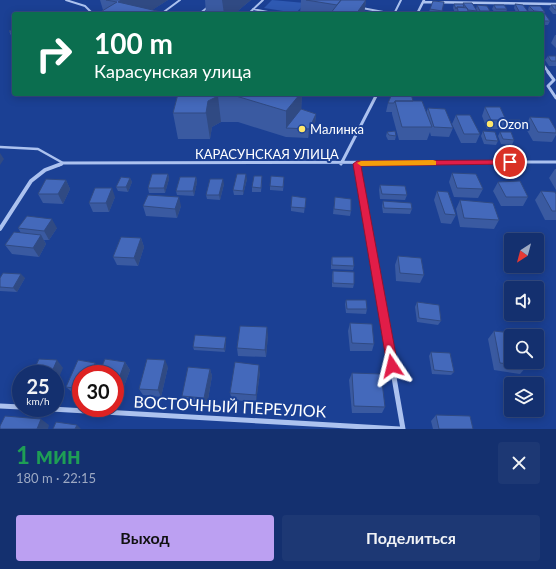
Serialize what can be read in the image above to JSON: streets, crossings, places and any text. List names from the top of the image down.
{
  "streets": {
    "street": ["КАРАСУНСКАЯ УЛИЦА", "ВОСТОЧНЫЙ ПЕРЕУЛОК"]
  },
  "places": ["Ozon", "Малинка"],
  "north": "bottom left",
  "page": {
    "turn": ["100 m", "Карасунская улица"],
    "speed": "25 km/h",
    "limit": "30",
    "heading": ["1 мин", "180 m · 22:15"],
    "buttons": ["Выход", "Поделиться"]
  }
}
